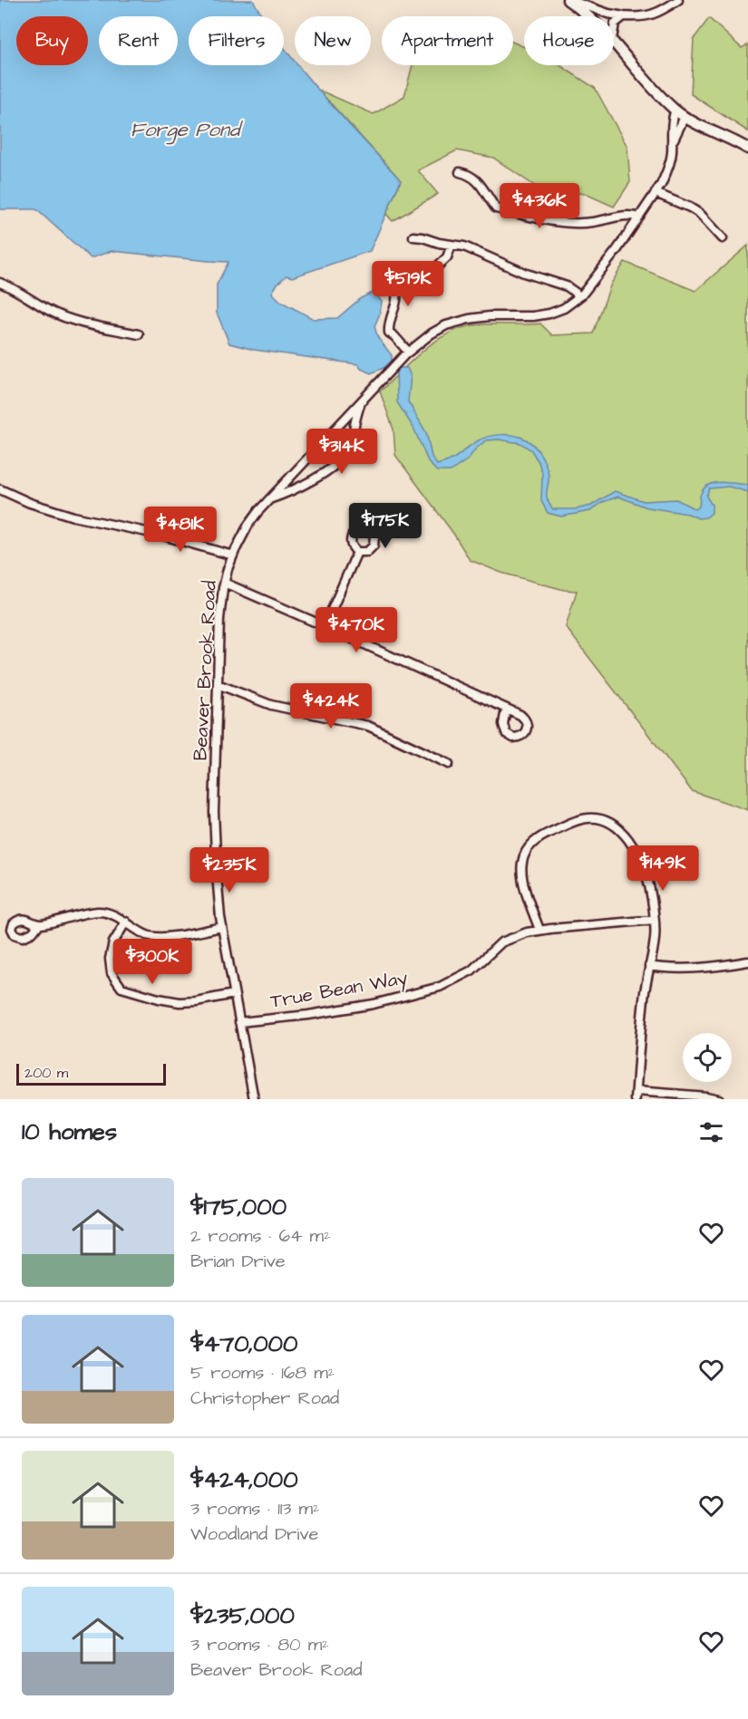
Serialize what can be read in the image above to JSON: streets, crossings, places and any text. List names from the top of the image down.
{
  "streets": {
    "street": ["Beaver Brook Road", "True Bean Way"]
  },
  "crossings": [
    ["Beaver Brook Road", "True Bean Way"]
  ],
  "water": ["Forge Pond"],
  "scale_bar": "200 m",
  "page": {
    "chip": [
      "Buy",
      "Rent",
      "Filters",
      "New",
      "Apartment",
      "House"
    ],
    "price": [
      "$436K",
      "$519K",
      "$314K",
      "$175K",
      "$481K",
      "$470K",
      "$424K",
      "$149K",
      "$235K",
      "$300K"
    ],
    "scale": "200 m",
    "heading": "10 homes",
    "list": [
      {
        "name": "$175,000",
        "note": "2 rooms · 64 m² · Brian Drive"
      },
      {
        "name": "$470,000",
        "note": "5 rooms · 168 m² · Christopher Road"
      },
      {
        "name": "$424,000",
        "note": "3 rooms · 113 m² · Woodland Drive"
      },
      {
        "name": "$235,000",
        "note": "3 rooms · 80 m² · Beaver Brook Road"
      }
    ]
  }
}
